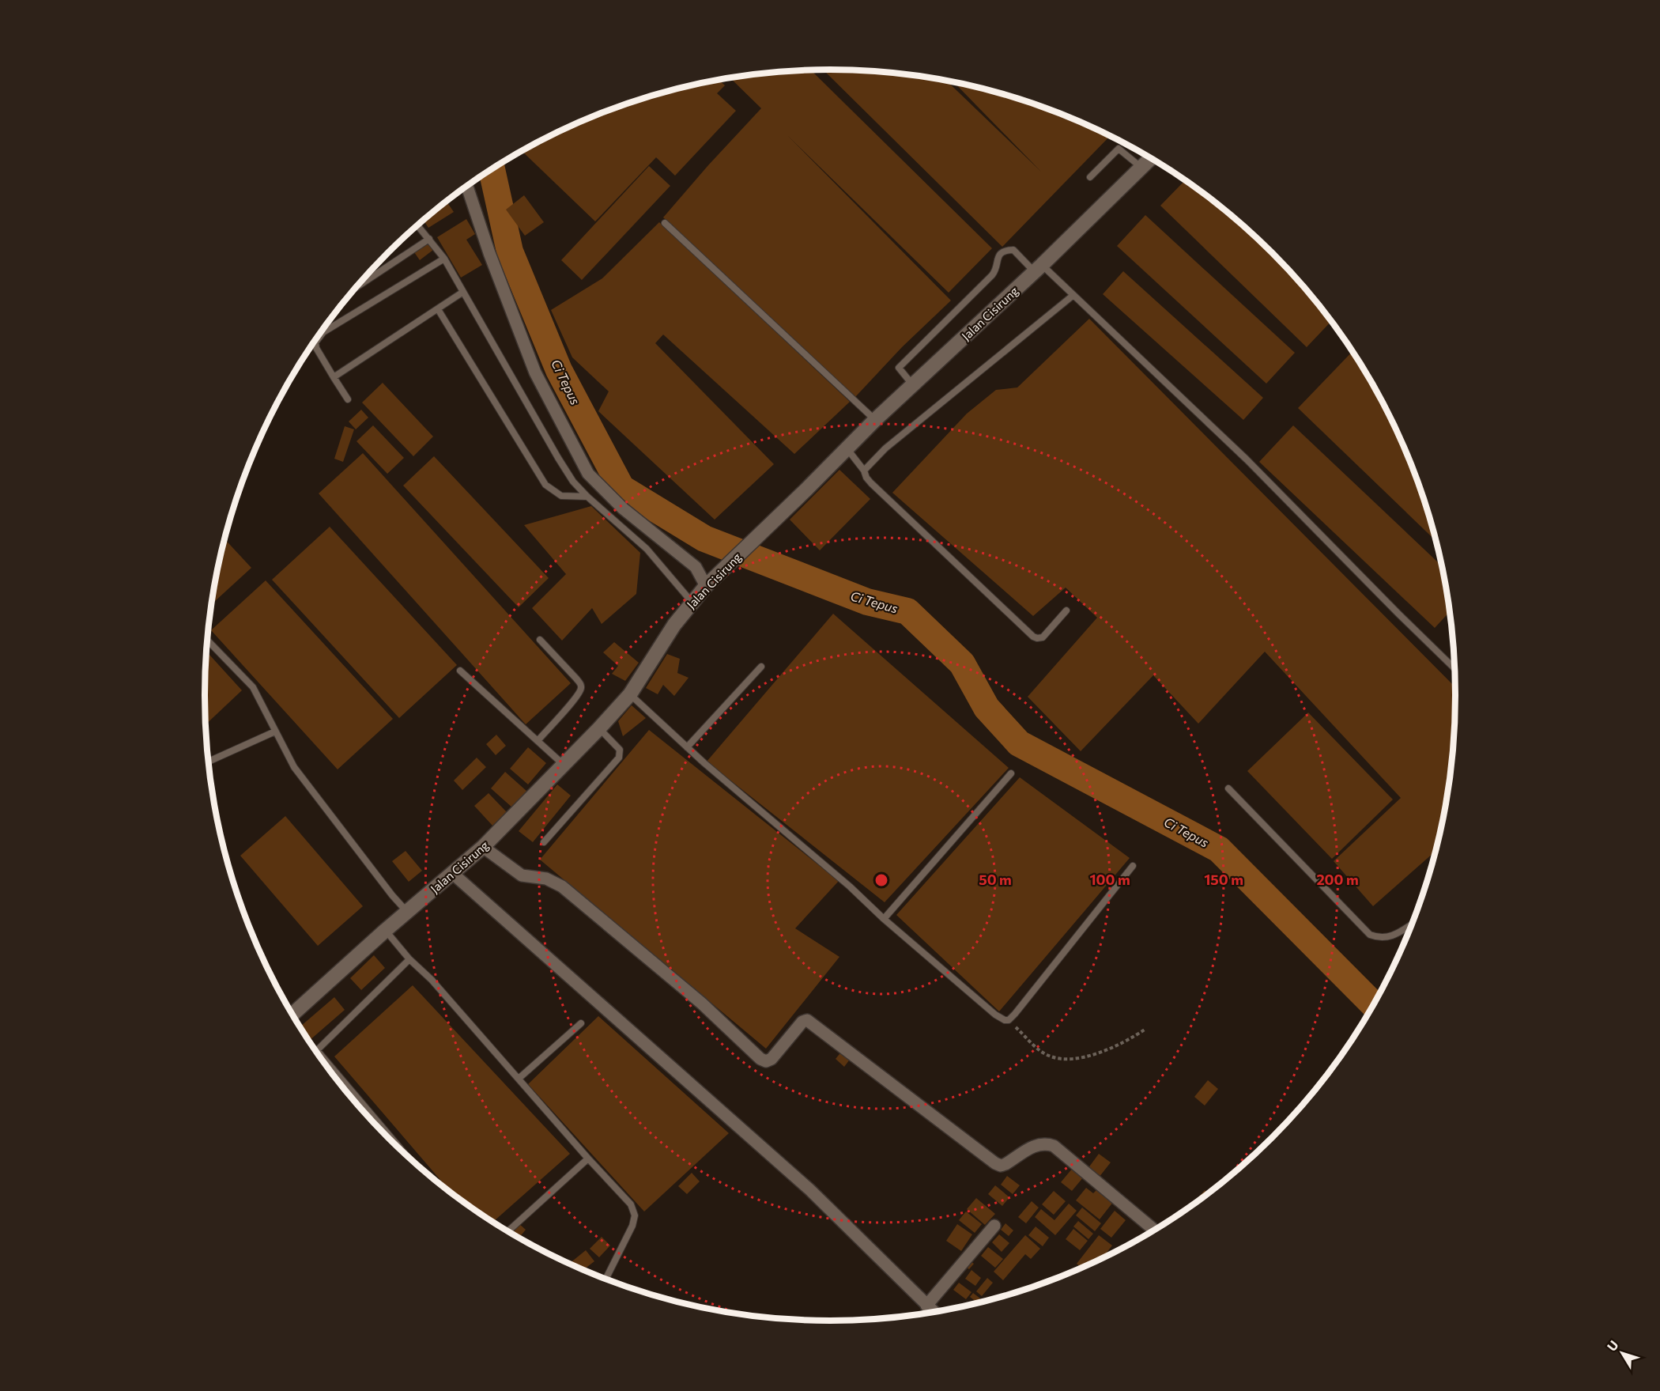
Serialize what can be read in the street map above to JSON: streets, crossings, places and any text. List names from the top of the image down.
{
  "streets": {
    "main road": ["Jalan Cisirung"]
  },
  "water": ["Ci Tepus"],
  "north": "top left",
  "rings": [
    "50 m",
    "100 m",
    "150 m",
    "200 m"
  ]
}
